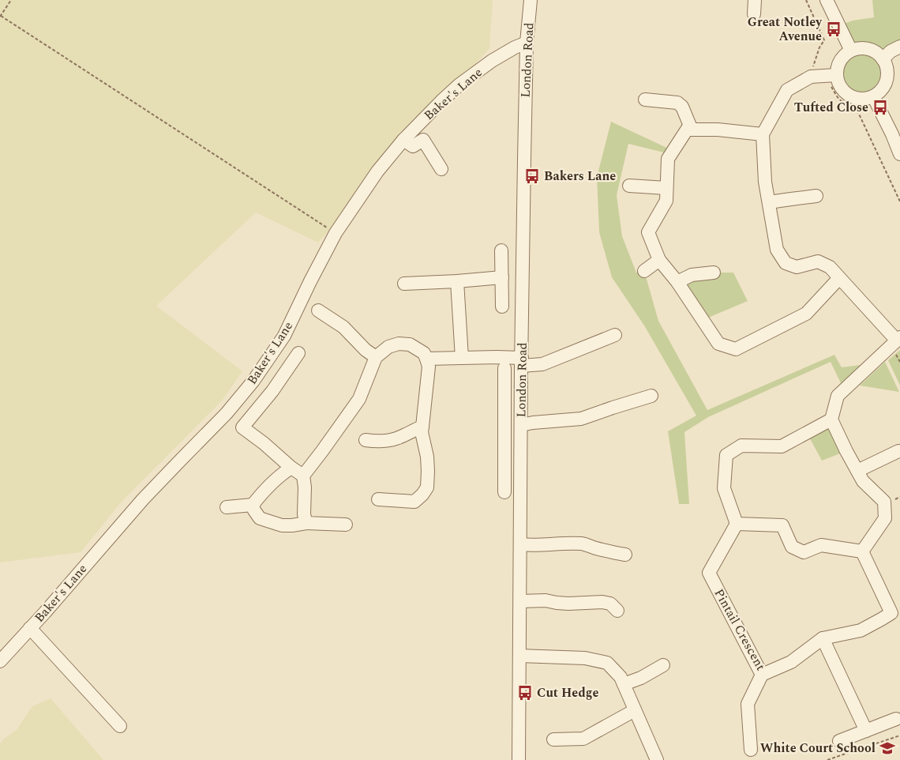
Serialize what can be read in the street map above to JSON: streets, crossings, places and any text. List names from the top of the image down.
{
  "streets": {
    "street": ["London Road", "Baker's Lane", "Pintail Crescent"]
  },
  "crossings": [
    ["London Road", "Baker's Lane"]
  ],
  "places": {
    "bus stop": [
      "Great Notley Avenue",
      "Tufted Close",
      "Bakers Lane",
      "Cut Hedge"
    ],
    "school or university": ["White Court School"]
  }
}
